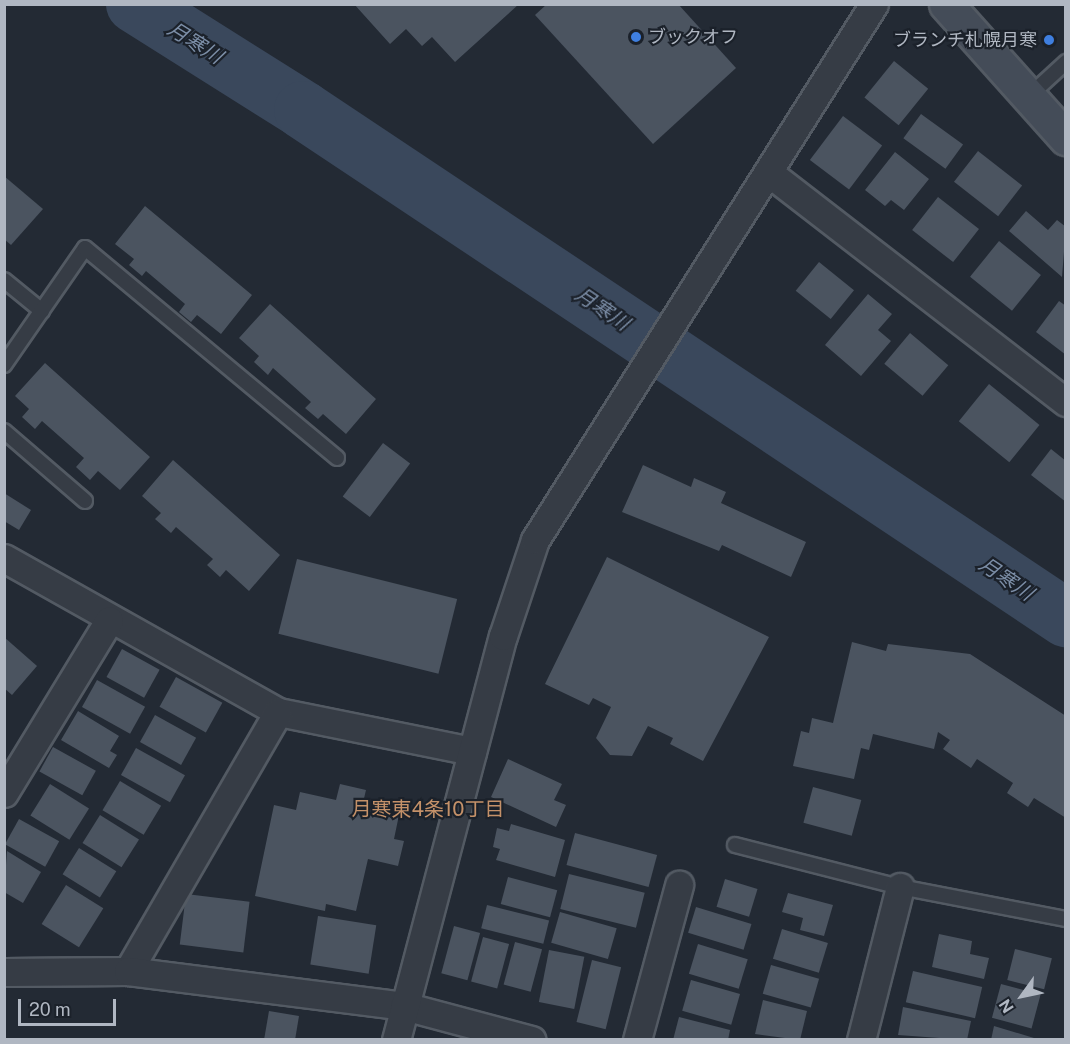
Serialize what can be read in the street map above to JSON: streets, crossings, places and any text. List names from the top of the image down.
{
  "districts": ["月寒東4条10丁目"],
  "water": ["月寒川"],
  "places": ["ブックオフ", "ブランチ札幌月寒"],
  "scale_bar": "20 m",
  "north": "bottom left"
}
